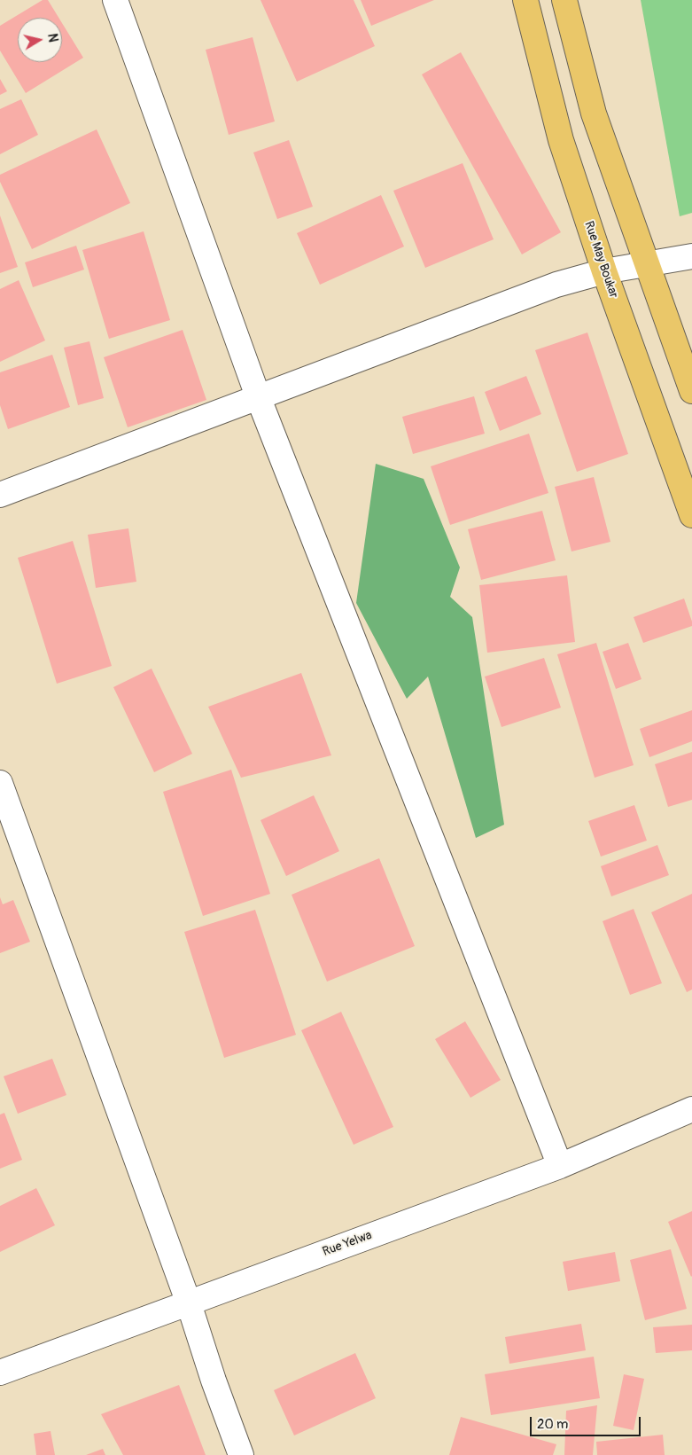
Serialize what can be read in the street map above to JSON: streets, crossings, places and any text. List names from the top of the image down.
{
  "streets": {
    "main road": ["Rue May Boukar"],
    "street": ["Rue Yelwa"]
  },
  "scale_bar": "20 m",
  "north": "right"
}
